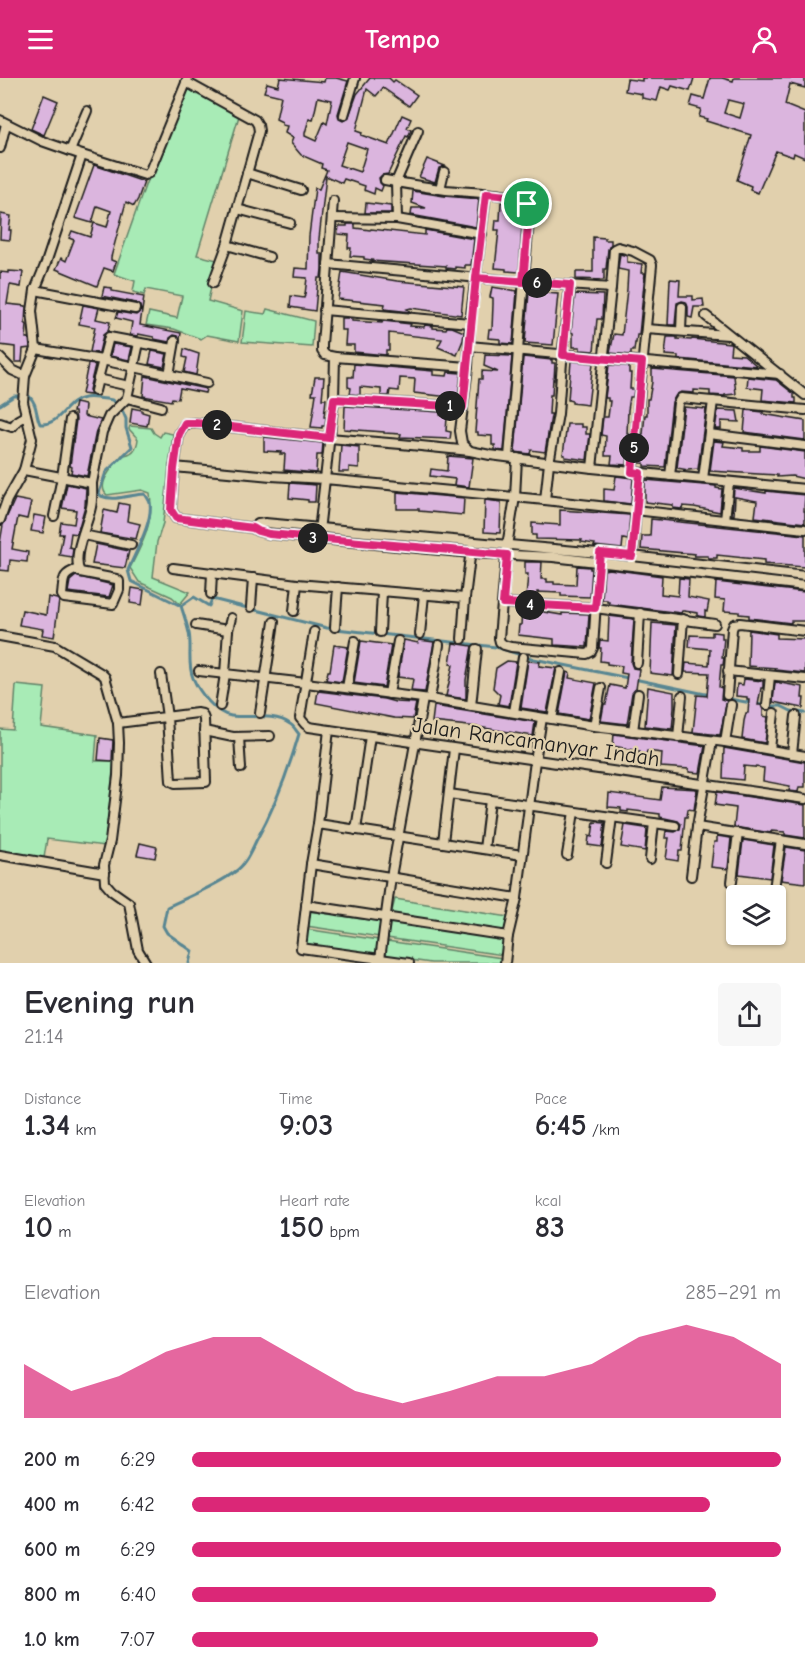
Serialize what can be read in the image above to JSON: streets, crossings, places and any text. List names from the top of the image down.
{
  "streets": {
    "street": ["Jalan Rancamanyar Indah"]
  },
  "page": {
    "header": "Tempo",
    "pins": [
      "6",
      "1",
      "2",
      "5",
      "3",
      "4"
    ],
    "heading": ["Evening run", "21:14"],
    "stats": [
      ["Distance", "1.34 km"],
      ["Time", "9:03"],
      ["Pace", "6:45 /km"],
      ["Elevation", "10 m"],
      ["Heart rate", "150 bpm"],
      ["kcal", "83"]
    ],
    "chart": ["Elevation", "285–291 m"],
    "list": [
      {
        "name": "200 m",
        "note": "6:29"
      },
      {
        "name": "400 m",
        "note": "6:42"
      },
      {
        "name": "600 m",
        "note": "6:29"
      },
      {
        "name": "800 m",
        "note": "6:40"
      },
      {
        "name": "1.0 km",
        "note": "7:07"
      }
    ]
  }
}
